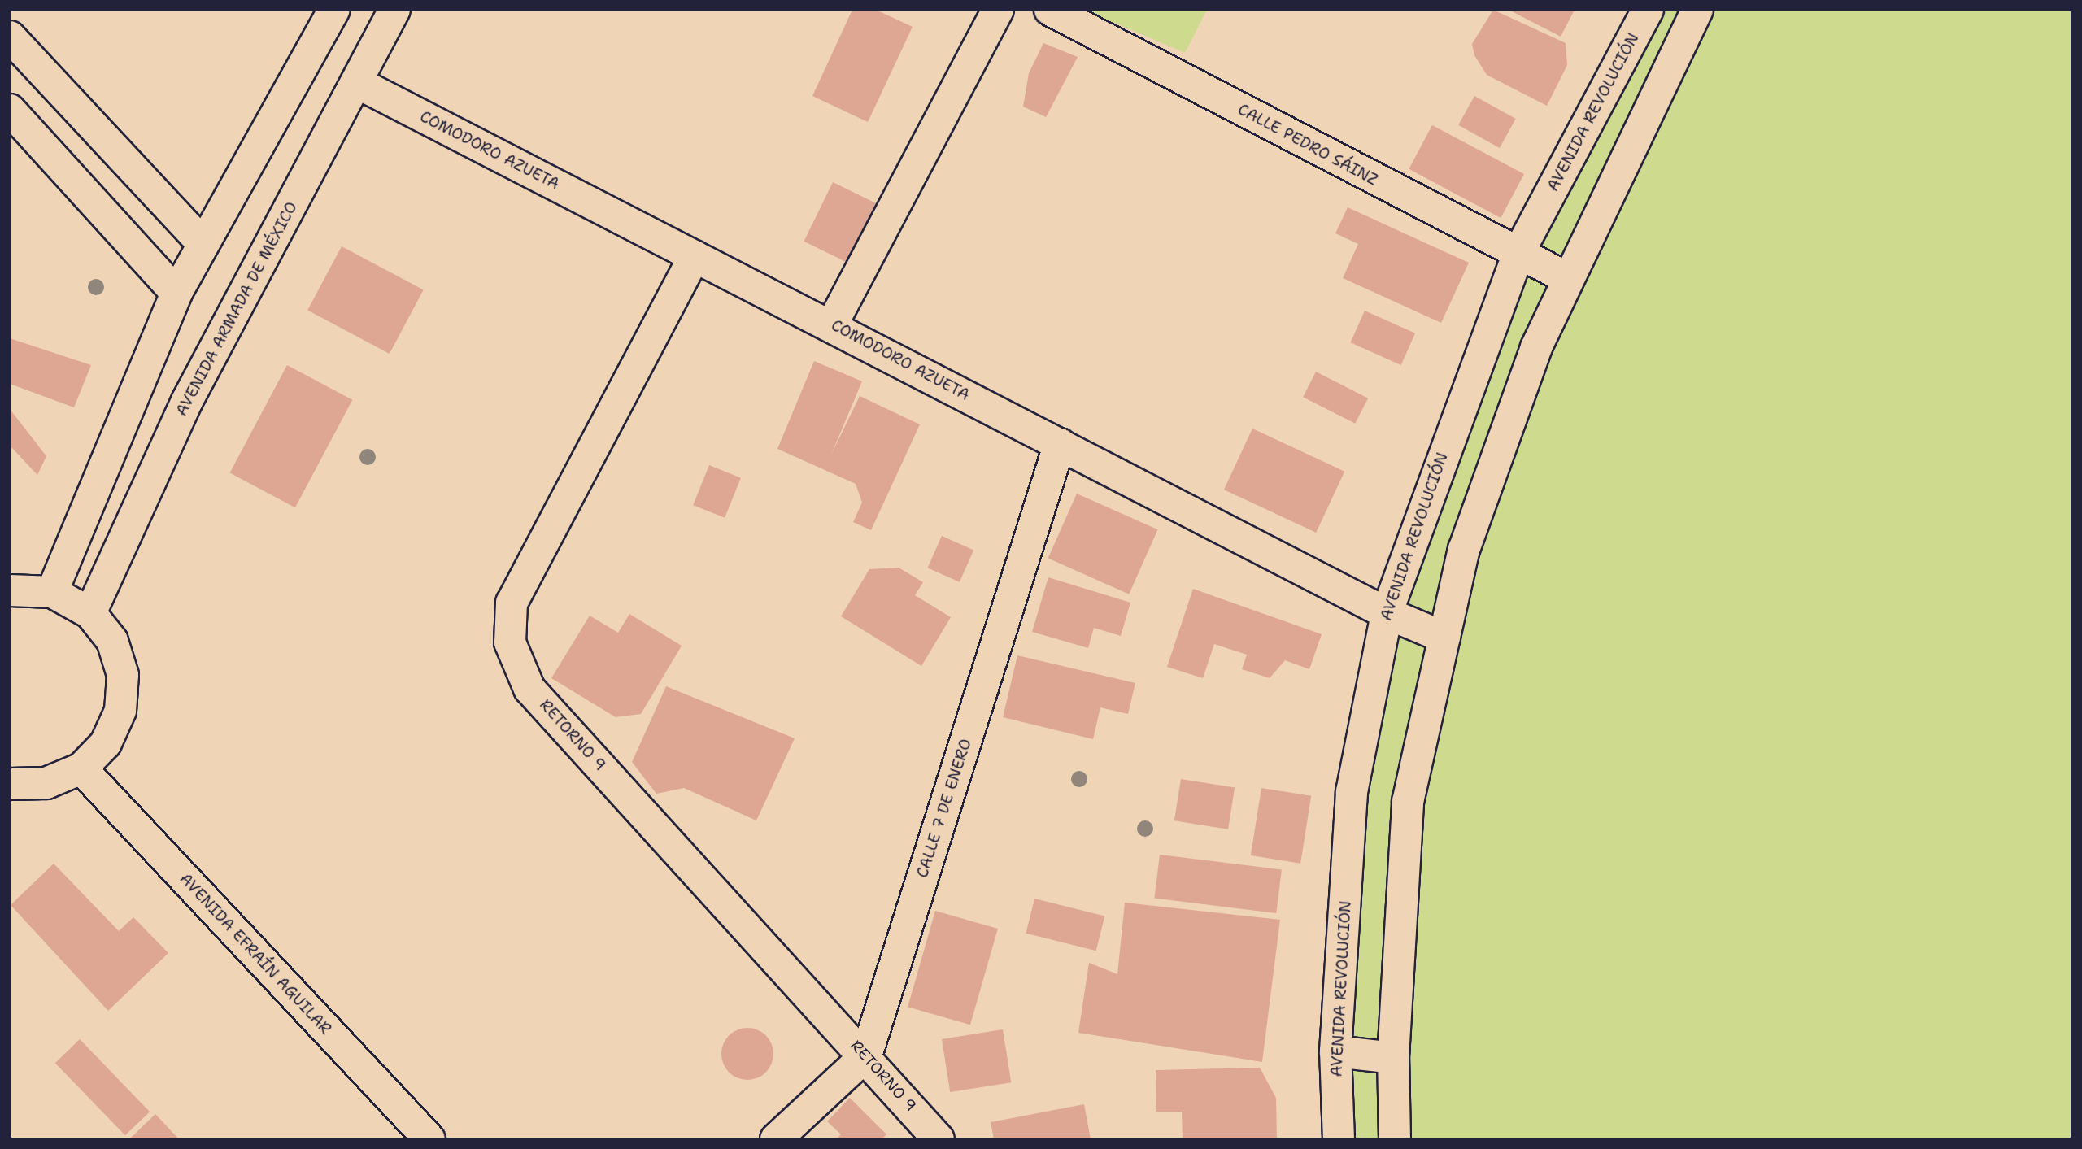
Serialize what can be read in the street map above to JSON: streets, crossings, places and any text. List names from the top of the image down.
{
  "streets": {
    "street": [
      "AVENIDA REVOLUCIÓN",
      "CALLE PEDRO SÁINZ",
      "COMODORO AZUETA",
      "AVENIDA ARMADA DE MÉXICO",
      "RETORNO 9",
      "CALLE 7 DE ENERO",
      "AVENIDA EFRAÍN AGUILAR"
    ]
  },
  "crossings": [
    ["AVENIDA REVOLUCIÓN", "CALLE PEDRO SÁINZ"],
    ["AVENIDA REVOLUCIÓN", "COMODORO AZUETA"],
    ["COMODORO AZUETA", "AVENIDA ARMADA DE MÉXICO"],
    ["COMODORO AZUETA", "RETORNO 9"],
    ["COMODORO AZUETA", "CALLE 7 DE ENERO"],
    ["RETORNO 9", "CALLE 7 DE ENERO"]
  ]
}
